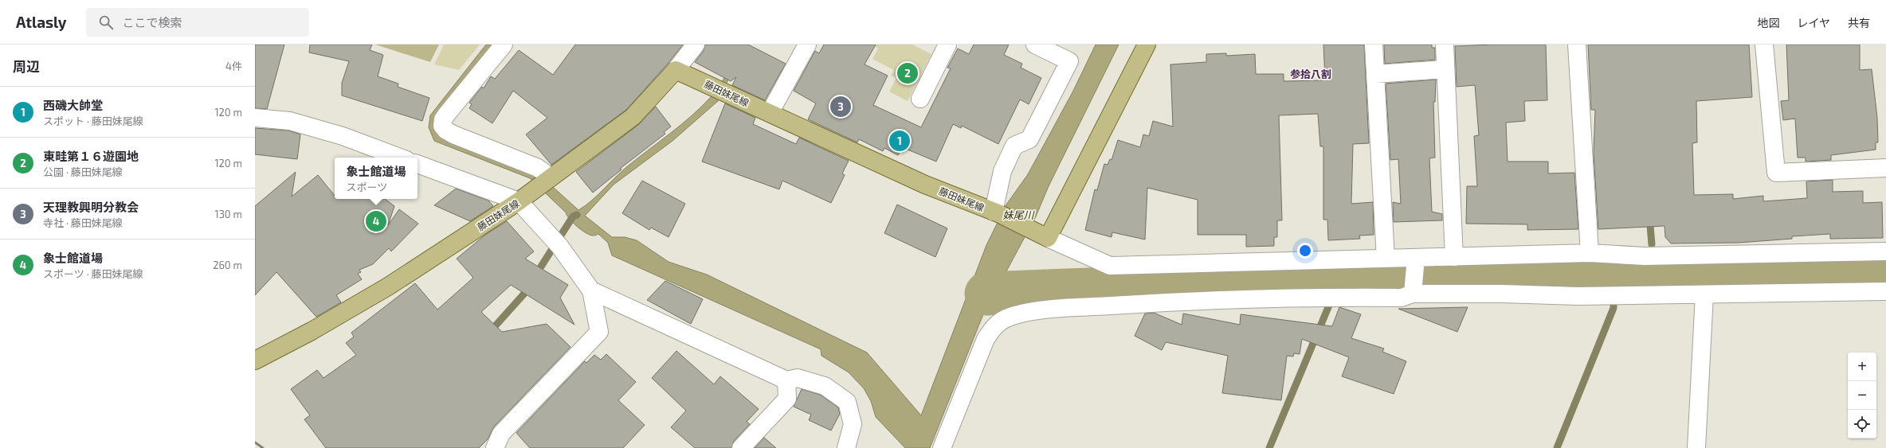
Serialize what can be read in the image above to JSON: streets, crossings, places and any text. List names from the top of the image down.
{
  "streets": {
    "main road": ["藤田妹尾線"]
  },
  "districts": ["参拾八割"],
  "water": ["妹尾川"],
  "page": {
    "header": "Atlasly",
    "search": "ここで検索",
    "nav": ["地図", "レイヤ", "共有"],
    "heading": ["周辺", "4件"],
    "pins": [
      "2",
      "3",
      "1",
      "4"
    ],
    "list": [
      {
        "mark": "1",
        "name": "西磯大帥堂",
        "note": "スポット · 藤田妹尾線",
        "value": "120 m"
      },
      {
        "mark": "2",
        "name": "東畦第１６遊園地",
        "note": "公園 · 藤田妹尾線",
        "value": "120 m"
      },
      {
        "mark": "3",
        "name": "天理教興明分教会",
        "note": "寺社 · 藤田妹尾線",
        "value": "130 m"
      },
      {
        "mark": "4",
        "name": "象士館道場",
        "note": "スポーツ · 藤田妹尾線",
        "value": "260 m"
      }
    ],
    "popup": ["象士館道場", "スポーツ"],
    "map_buttons": ["+", "−"]
  }
}
